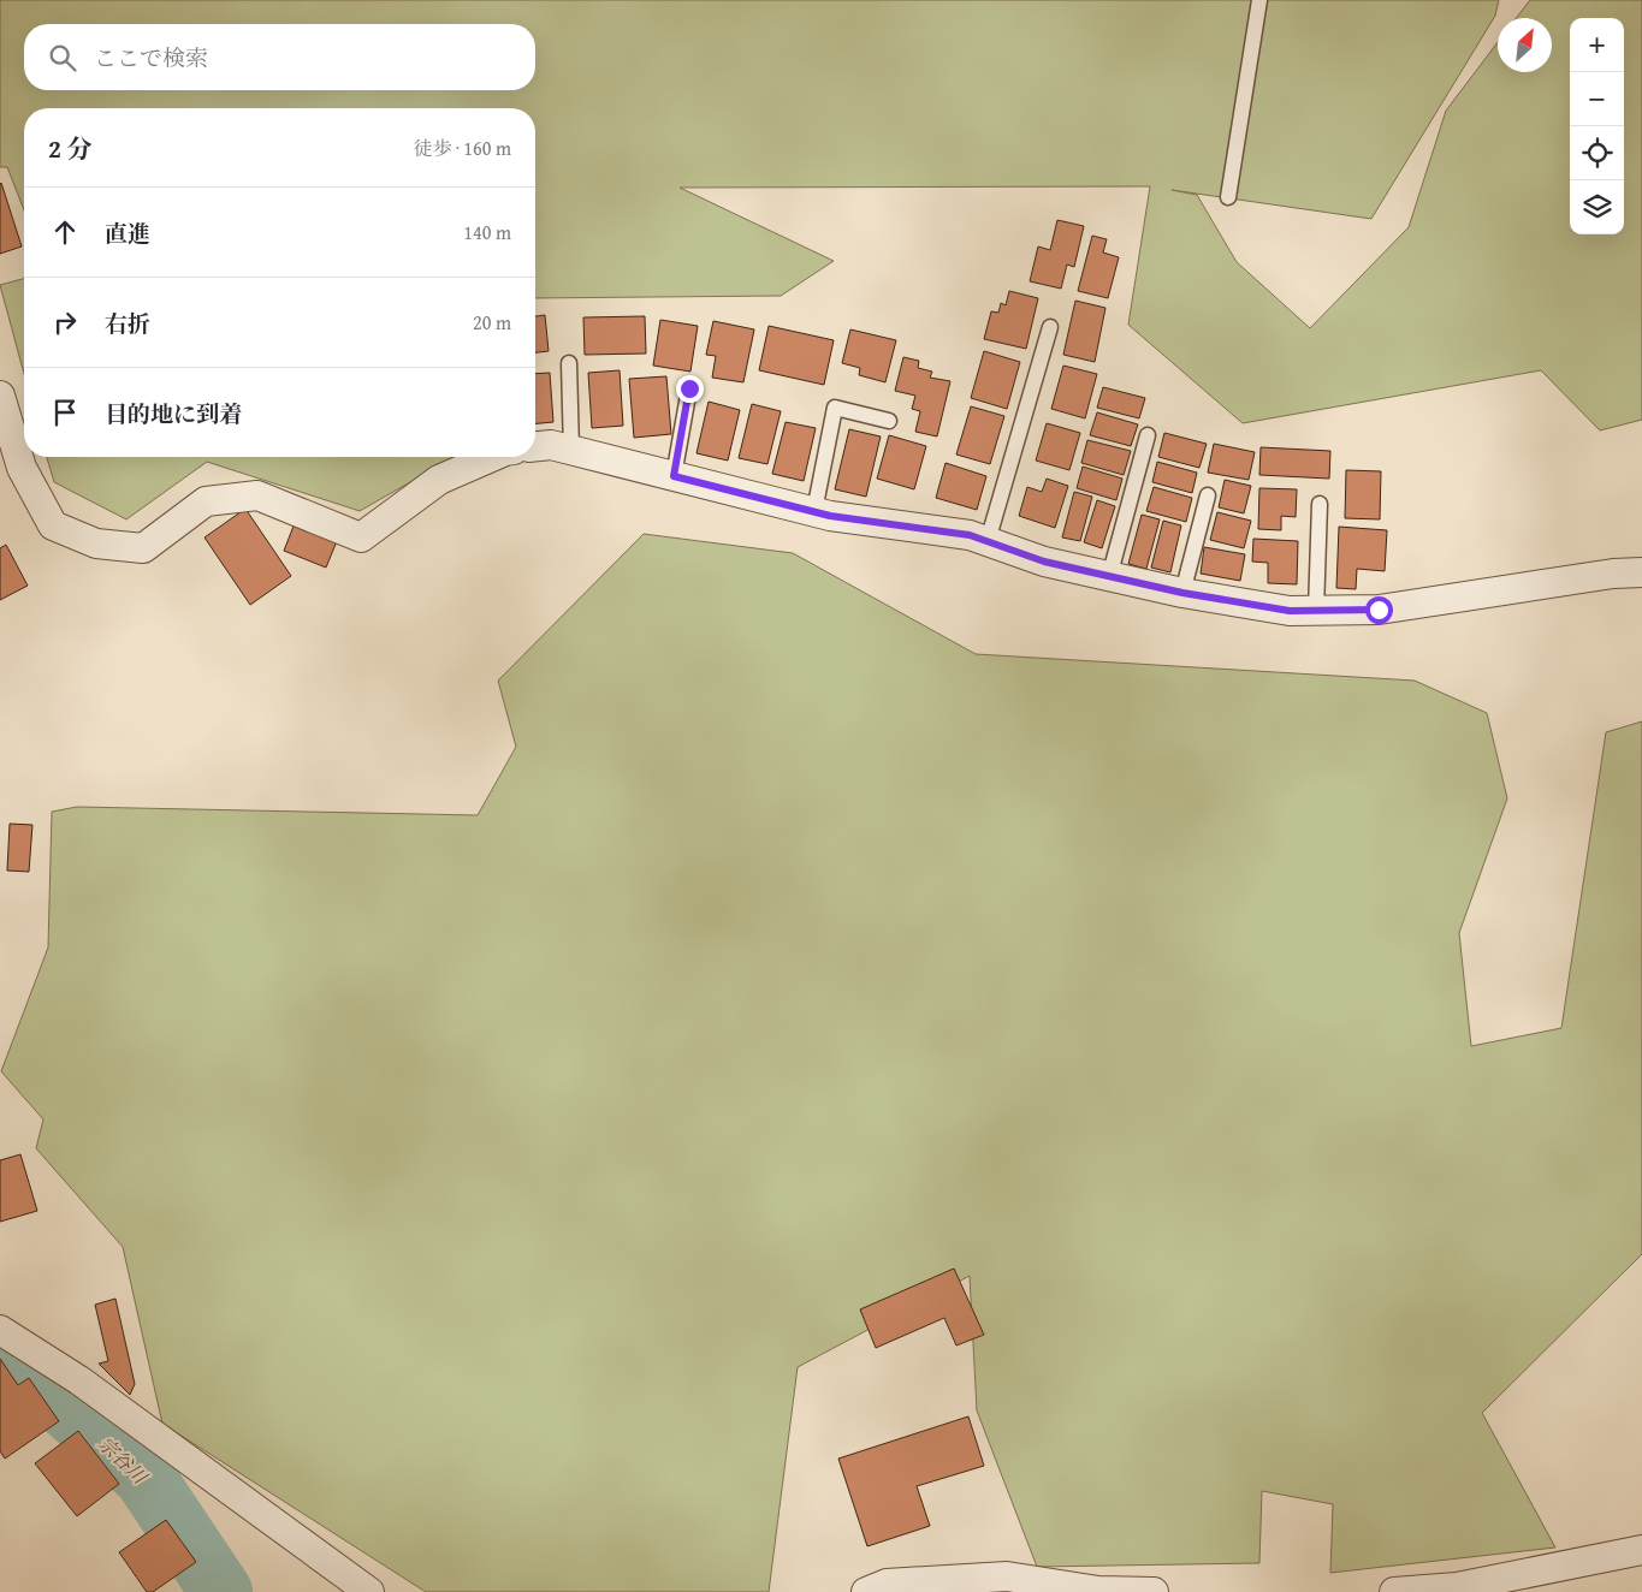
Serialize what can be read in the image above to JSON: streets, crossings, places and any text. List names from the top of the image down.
{
  "water": ["宗谷川"],
  "north": "top right",
  "page": {
    "map_buttons": ["+", "−"],
    "search": "ここで検索",
    "heading": ["2 分", "徒歩 · 160 m"],
    "list": [
      ["直進", "140 m"],
      ["右折", "20 m"],
      "目的地に到着"
    ]
  }
}
